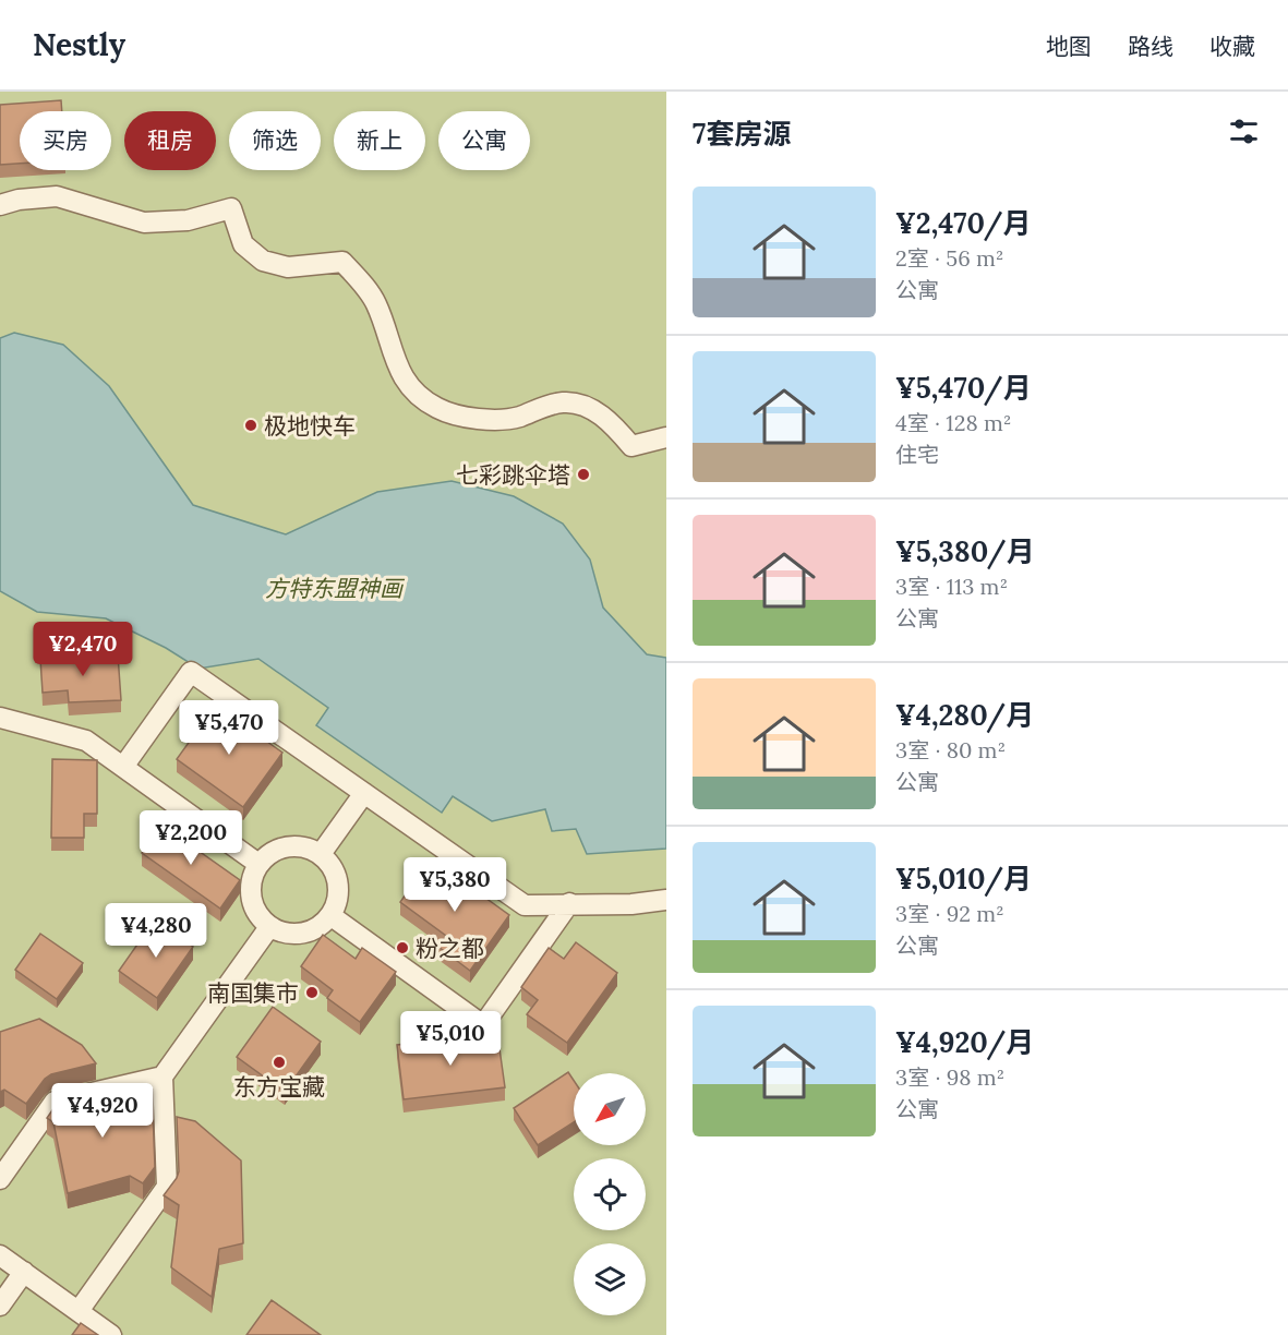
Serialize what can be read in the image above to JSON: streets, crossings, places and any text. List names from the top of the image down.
{
  "parks": ["方特东盟神画"],
  "places": [
    "极地快车",
    "七彩跳伞塔",
    "粉之都",
    "南国集市",
    "东方宝藏"
  ],
  "north": "bottom left",
  "page": {
    "header": "Nestly",
    "nav": ["地图", "路线", "收藏"],
    "heading": "7套房源",
    "chip": [
      "买房",
      "租房",
      "筛选",
      "新上",
      "公寓"
    ],
    "list": [
      {
        "name": "¥2,470/月",
        "note": "2室 · 56 m² · 公寓"
      },
      {
        "name": "¥5,470/月",
        "note": "4室 · 128 m² · 住宅"
      },
      {
        "name": "¥5,380/月",
        "note": "3室 · 113 m² · 公寓"
      },
      {
        "name": "¥4,280/月",
        "note": "3室 · 80 m² · 公寓"
      },
      {
        "name": "¥5,010/月",
        "note": "3室 · 92 m² · 公寓"
      },
      {
        "name": "¥4,920/月",
        "note": "3室 · 98 m² · 公寓"
      }
    ],
    "price": [
      "¥2,470",
      "¥5,470",
      "¥2,200",
      "¥5,380",
      "¥4,280",
      "¥5,010",
      "¥4,920"
    ]
  }
}
